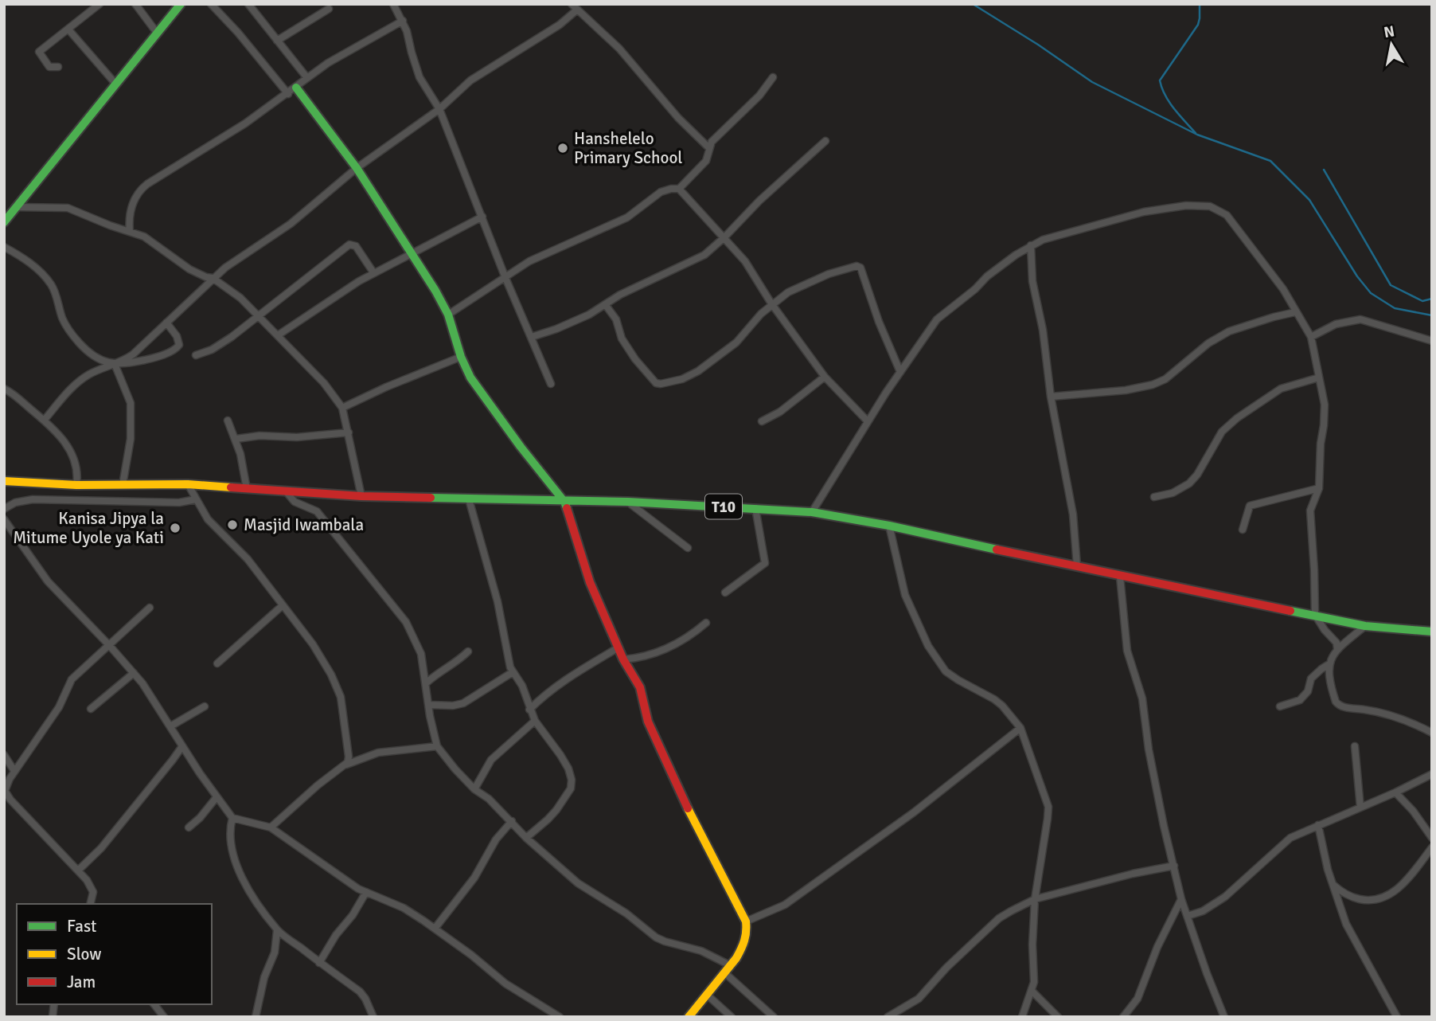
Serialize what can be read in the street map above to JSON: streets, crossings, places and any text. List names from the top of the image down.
{
  "streets": {
    "main road": ["T10"]
  },
  "places": ["Hanshelelo Primary School", "Masjid Iwambala", "Kanisa Jipya la Mitume Uyole ya Kati"],
  "legend": ["Fast", "Slow", "Jam"],
  "north": "top"
}
